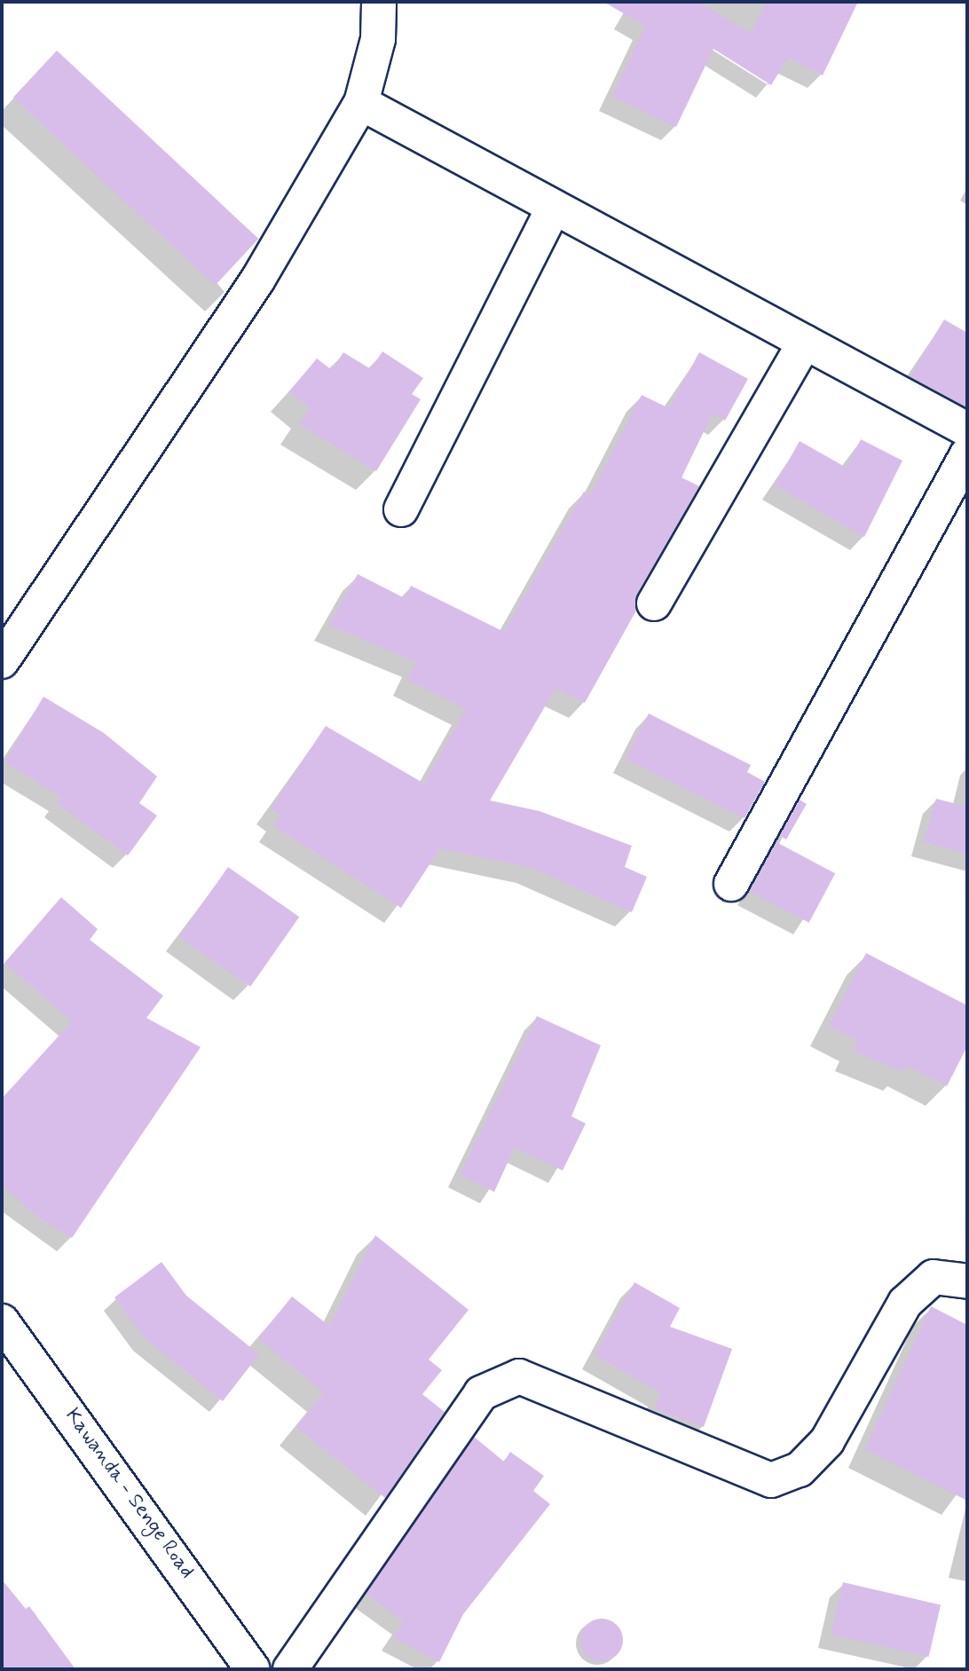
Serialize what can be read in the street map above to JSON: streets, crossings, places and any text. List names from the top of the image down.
{
  "streets": {
    "street": ["Kawanda - Senge Road"]
  }
}
